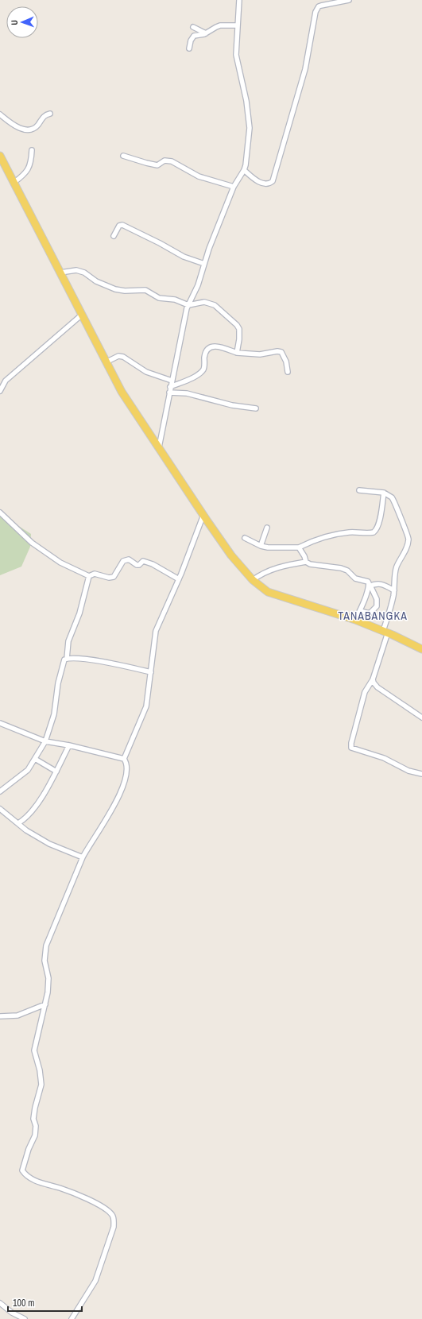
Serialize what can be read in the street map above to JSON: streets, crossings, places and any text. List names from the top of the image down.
{
  "districts": ["TANABANGKA"],
  "scale_bar": "100 m",
  "north": "left"
}
